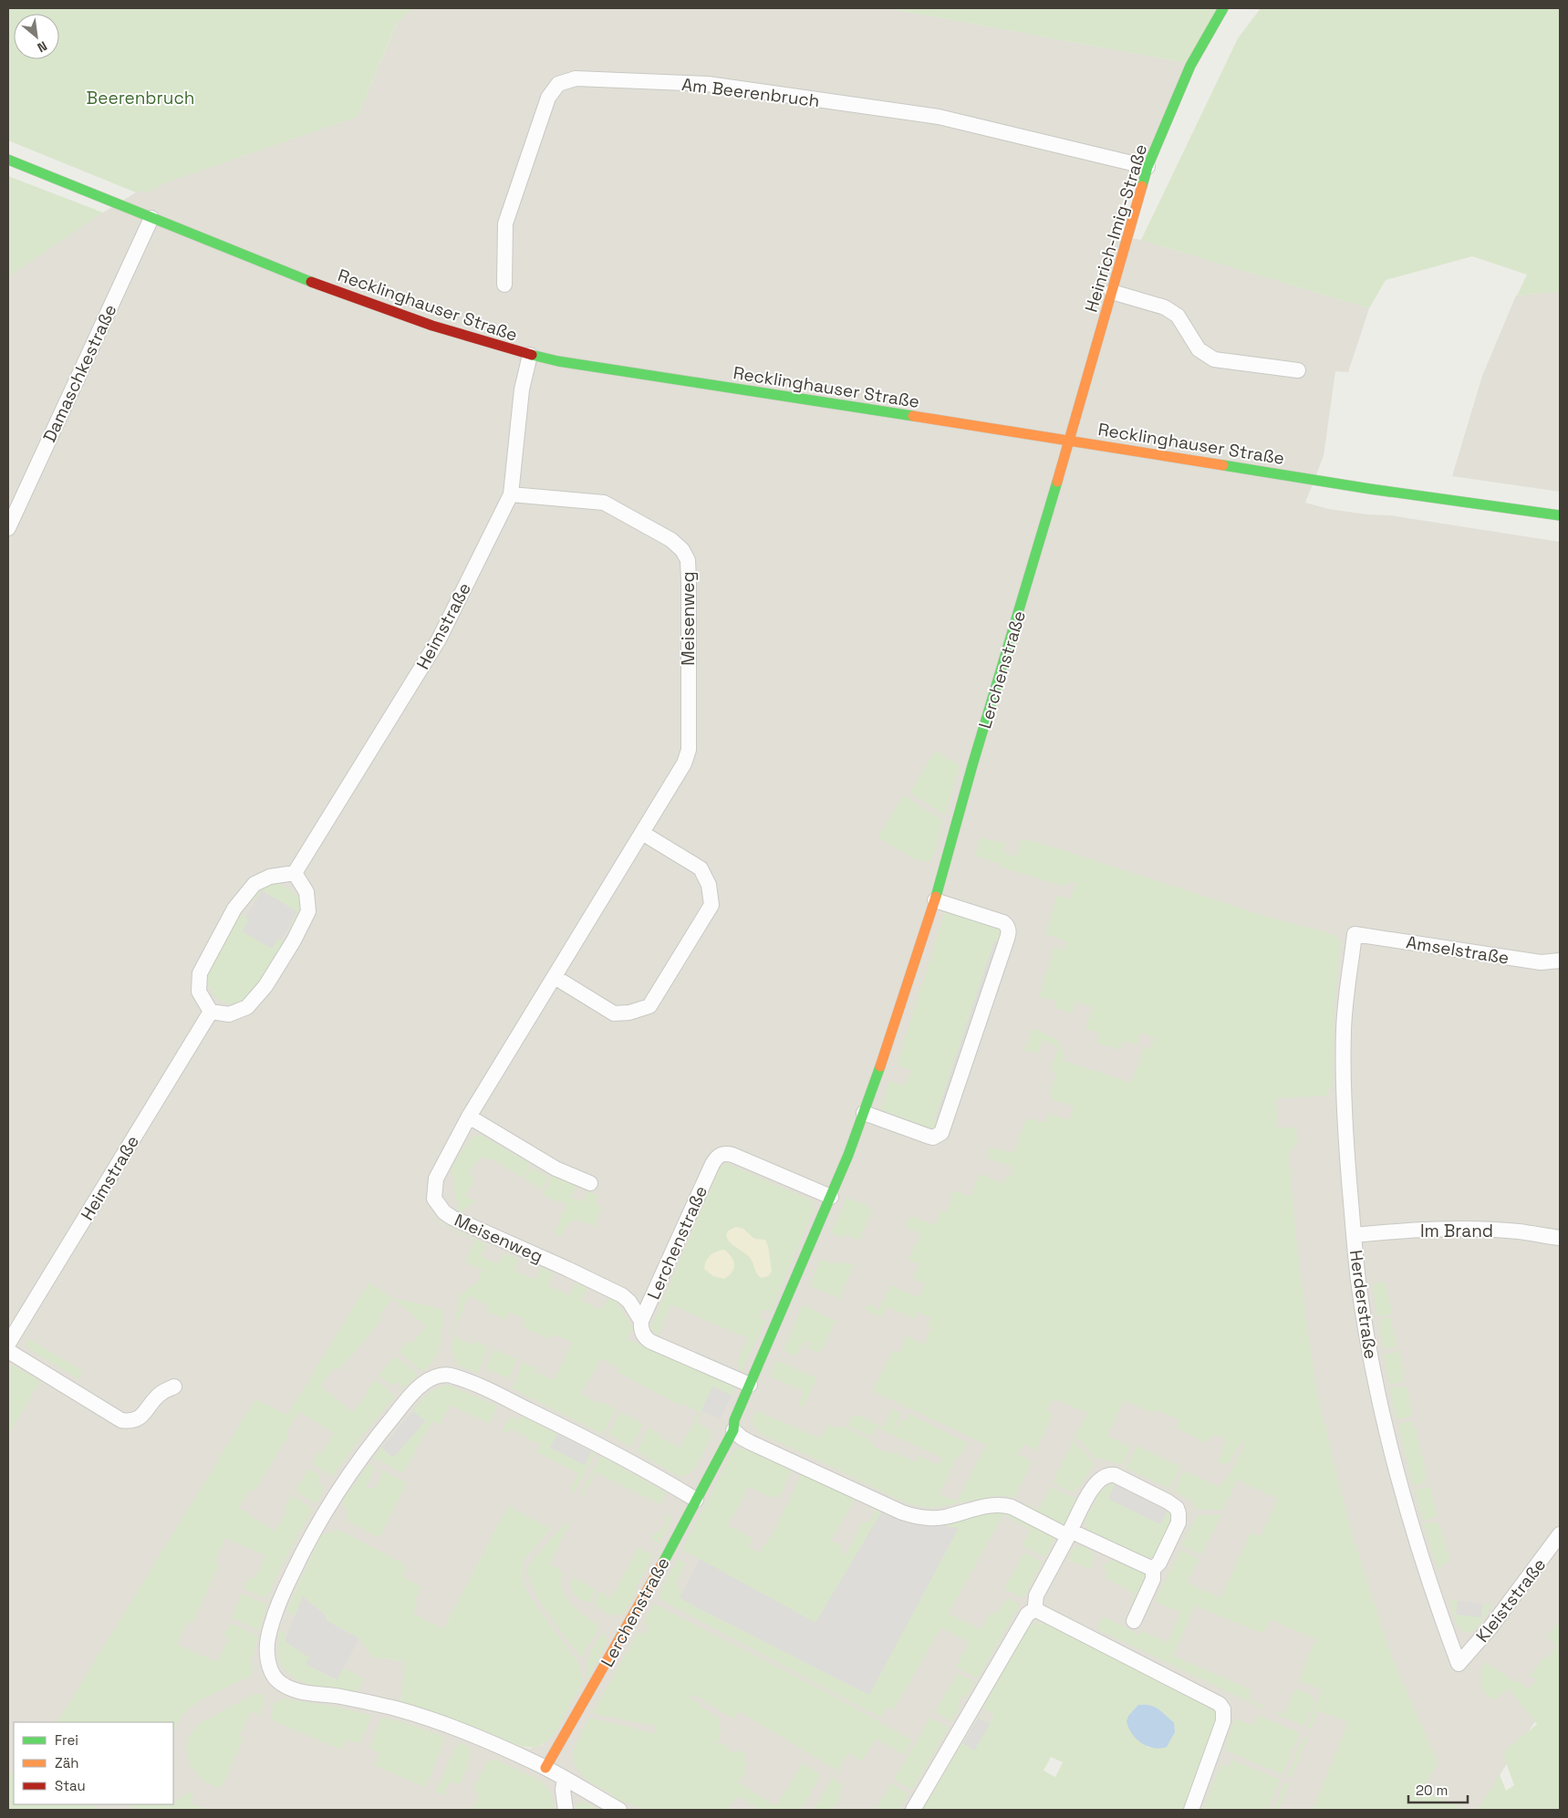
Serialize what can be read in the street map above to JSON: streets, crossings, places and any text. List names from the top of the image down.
{
  "streets": {
    "street": [
      "Am Beerenbruch",
      "Heinrich-Imig-Straße",
      "Recklinghauser Straße",
      "Damaschkestraße",
      "Meisenweg",
      "Heimstraße",
      "Lerchenstraße",
      "Amselstraße",
      "Im Brand",
      "Herderstraße",
      "Kleiststraße"
    ]
  },
  "crossings": [
    ["Am Beerenbruch", "Heinrich-Imig-Straße"],
    ["Heinrich-Imig-Straße", "Recklinghauser Straße"],
    ["Heinrich-Imig-Straße", "Lerchenstraße"],
    ["Recklinghauser Straße", "Damaschkestraße"],
    ["Recklinghauser Straße", "Heimstraße"],
    ["Recklinghauser Straße", "Lerchenstraße"],
    ["Meisenweg", "Heimstraße"],
    ["Meisenweg", "Lerchenstraße"],
    ["Amselstraße", "Herderstraße"],
    ["Im Brand", "Herderstraße"],
    ["Herderstraße", "Kleiststraße"]
  ],
  "parks": ["Beerenbruch"],
  "legend": ["Frei", "Zäh", "Stau"],
  "scale_bar": "20 m",
  "north": "bottom right"
}
